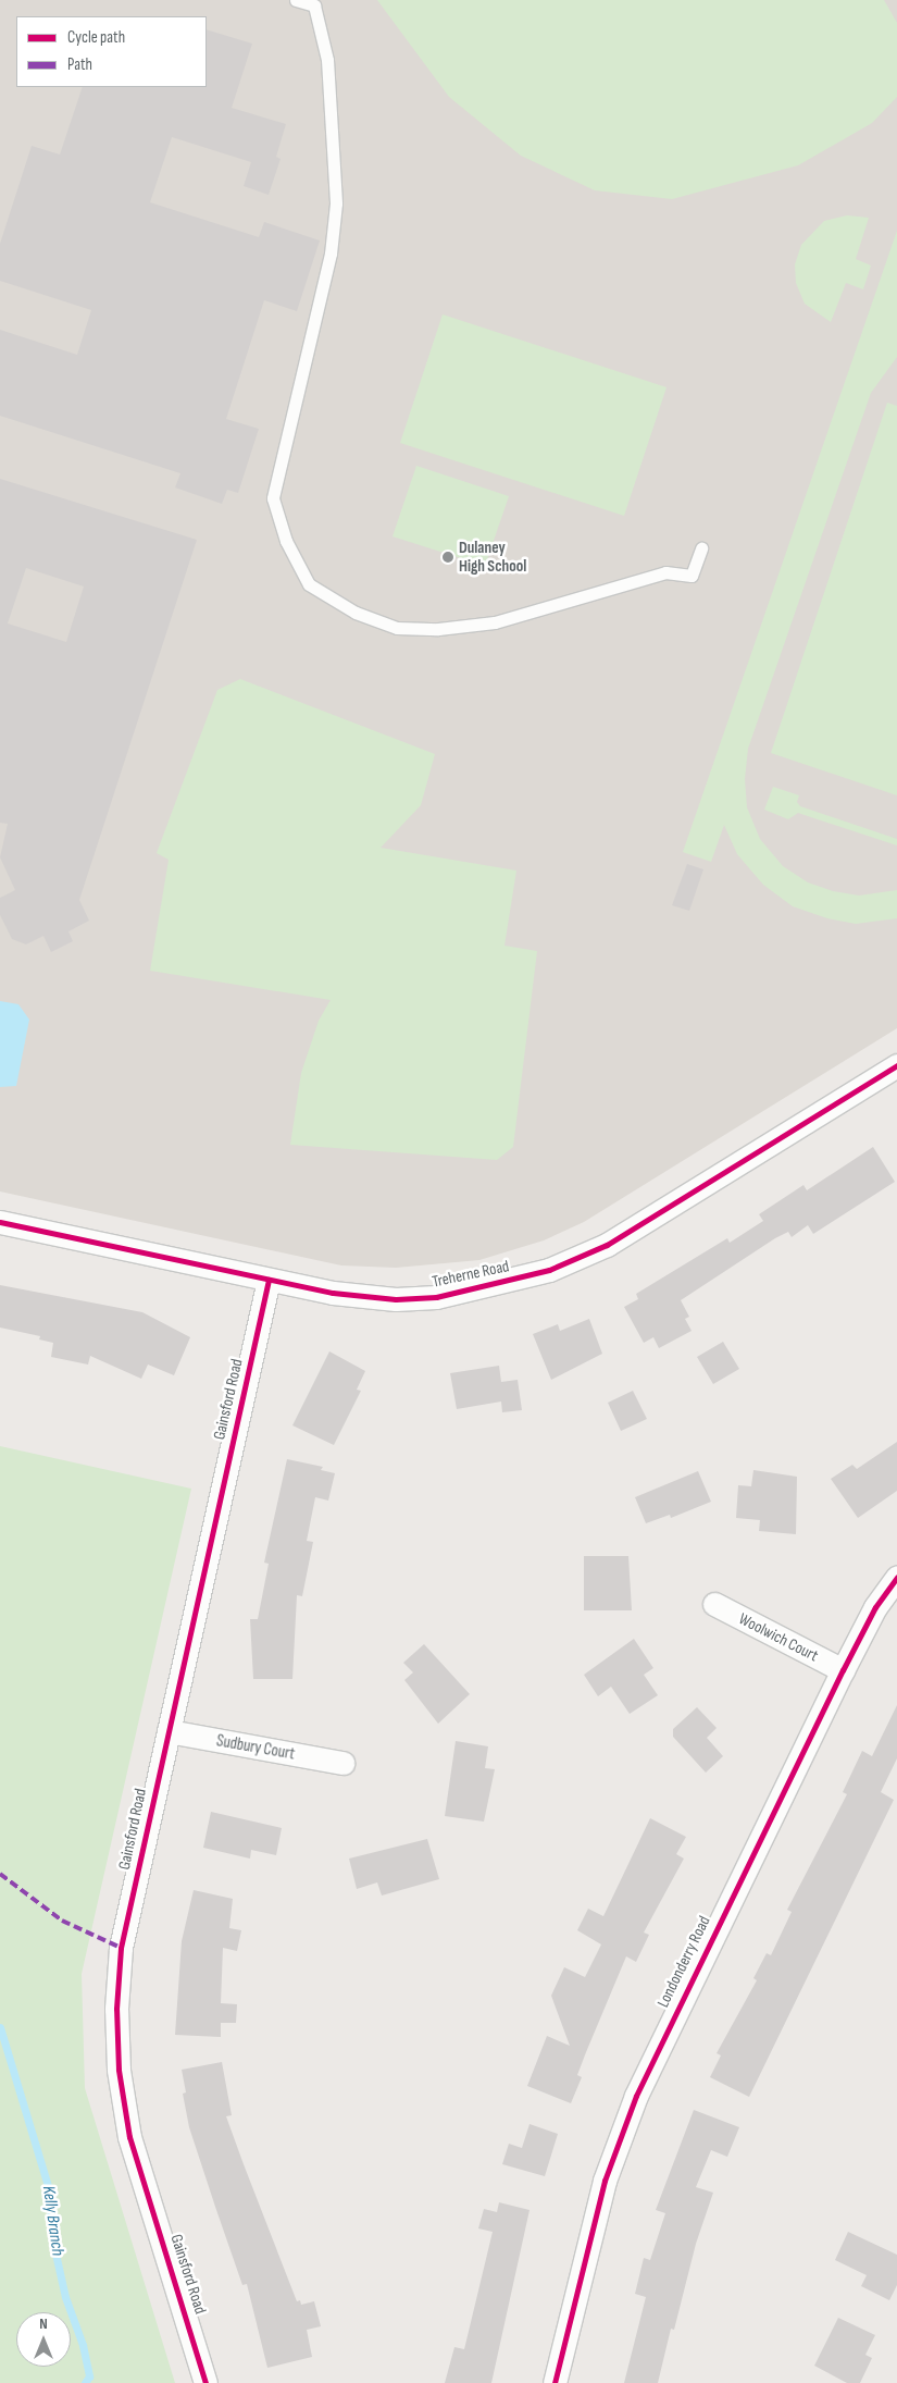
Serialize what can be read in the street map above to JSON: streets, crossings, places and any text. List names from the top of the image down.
{
  "streets": {
    "street": [
      "Treherne Road",
      "Gainsford Road",
      "Woolwich Court",
      "Sudbury Court",
      "Londonderry Road"
    ]
  },
  "crossings": [
    ["Treherne Road", "Gainsford Road"],
    ["Gainsford Road", "Sudbury Court"],
    ["Woolwich Court", "Londonderry Road"]
  ],
  "water": ["Kelly Branch"],
  "places": ["Dulaney High School"],
  "legend": ["Cycle path", "Path"],
  "north": "top"
}
